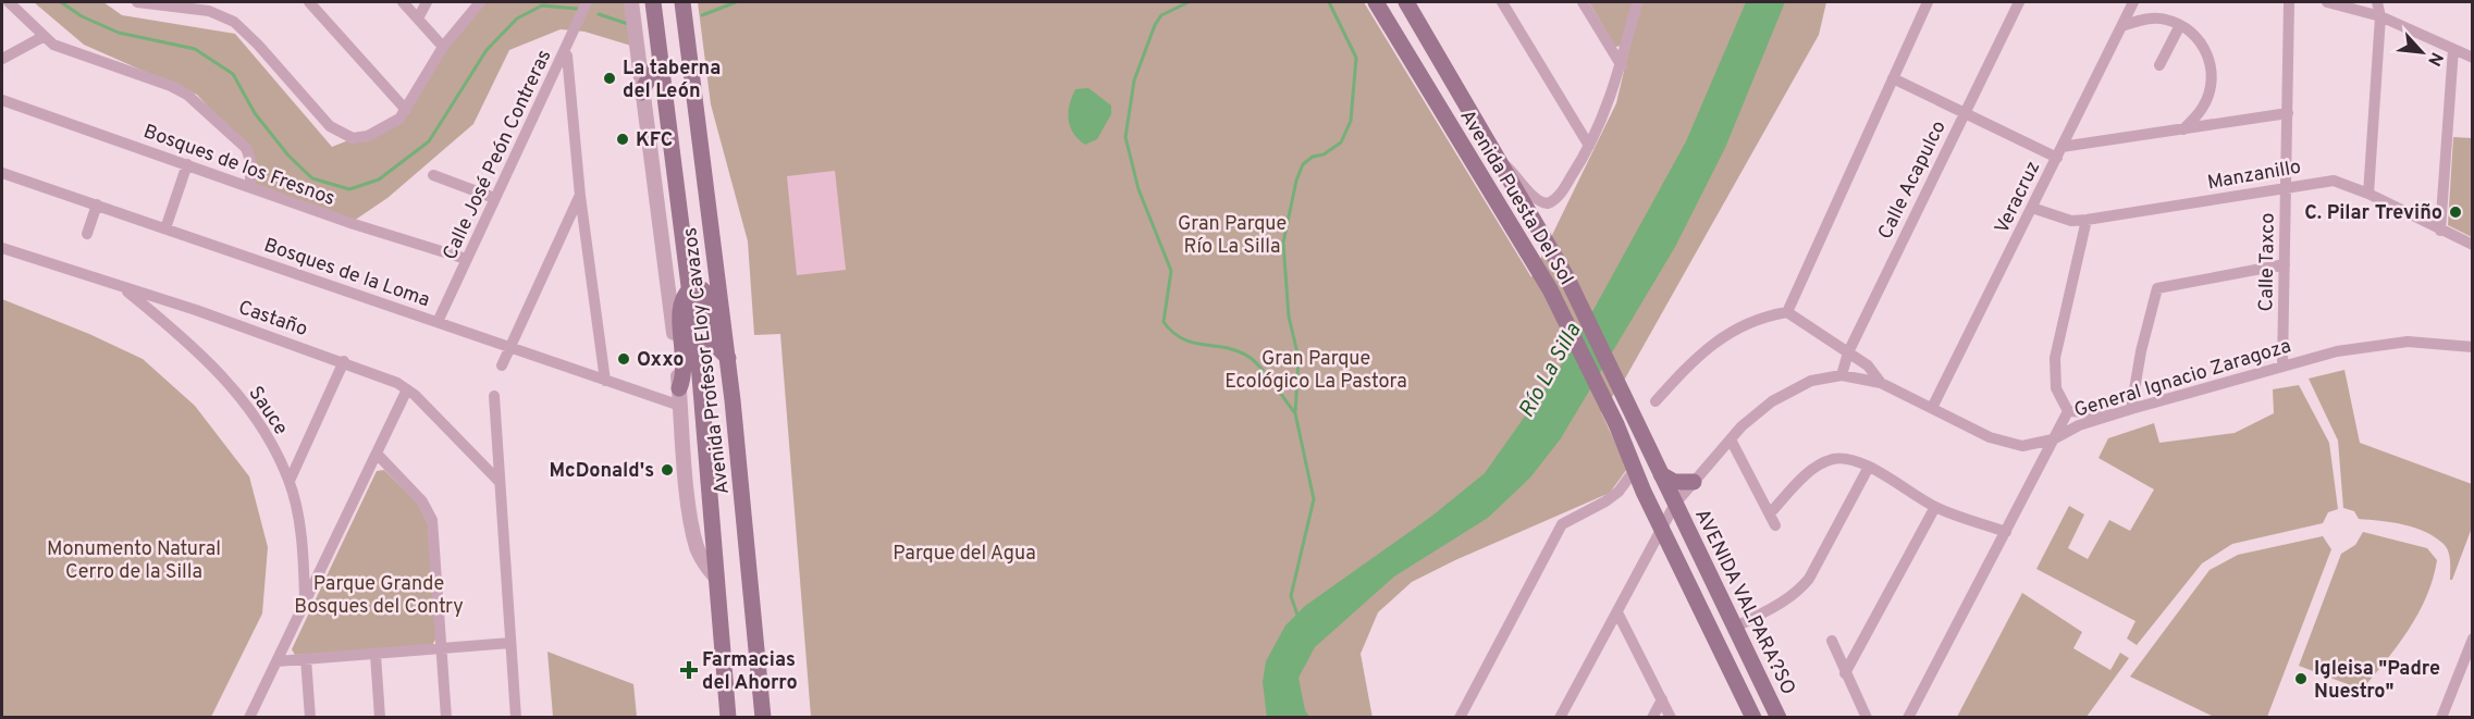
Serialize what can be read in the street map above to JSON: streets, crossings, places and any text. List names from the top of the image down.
{
  "streets": {
    "main road": ["Avenida Puesta Del Sol", "Avenida Profesor Eloy Cavazos", "AVENIDA VALPARA?SO"],
    "street": [
      "Calle José Peón Contreras",
      "Bosques de los Fresnos",
      "Manzanillo",
      "Calle Acapulco",
      "Veracruz",
      "Calle Taxco",
      "Bosques de la Loma",
      "Castaño",
      "General Ignacio Zaragoza",
      "Sauce"
    ]
  },
  "crossings": [
    ["Calle José Peón Contreras", "Bosques de los Fresnos"],
    ["Calle José Peón Contreras", "Bosques de la Loma"],
    ["Manzanillo", "Veracruz"],
    ["Manzanillo", "Calle Taxco"],
    ["Calle Acapulco", "General Ignacio Zaragoza"],
    ["Avenida Puesta Del Sol", "AVENIDA VALPARA?SO"],
    ["Veracruz", "General Ignacio Zaragoza"],
    ["Calle Taxco", "General Ignacio Zaragoza"],
    ["Castaño", "Sauce"]
  ],
  "water": ["Río La Silla"],
  "parks": [
    "Gran Parque Río La Silla",
    "Gran Parque Ecológico La Pastora",
    "Monumento Natural Cerro de la Silla",
    "Parque del Agua",
    "Parque Grande Bosques del Contry"
  ],
  "places": {
    "other": [
      "La taberna del León",
      "KFC",
      "C. Pilar Treviño",
      "Oxxo",
      "McDonald's",
      "Igleisa \"Padre Nuestro\""
    ],
    "health": ["Farmacias del Ahorro"]
  },
  "north": "bottom right"
}
